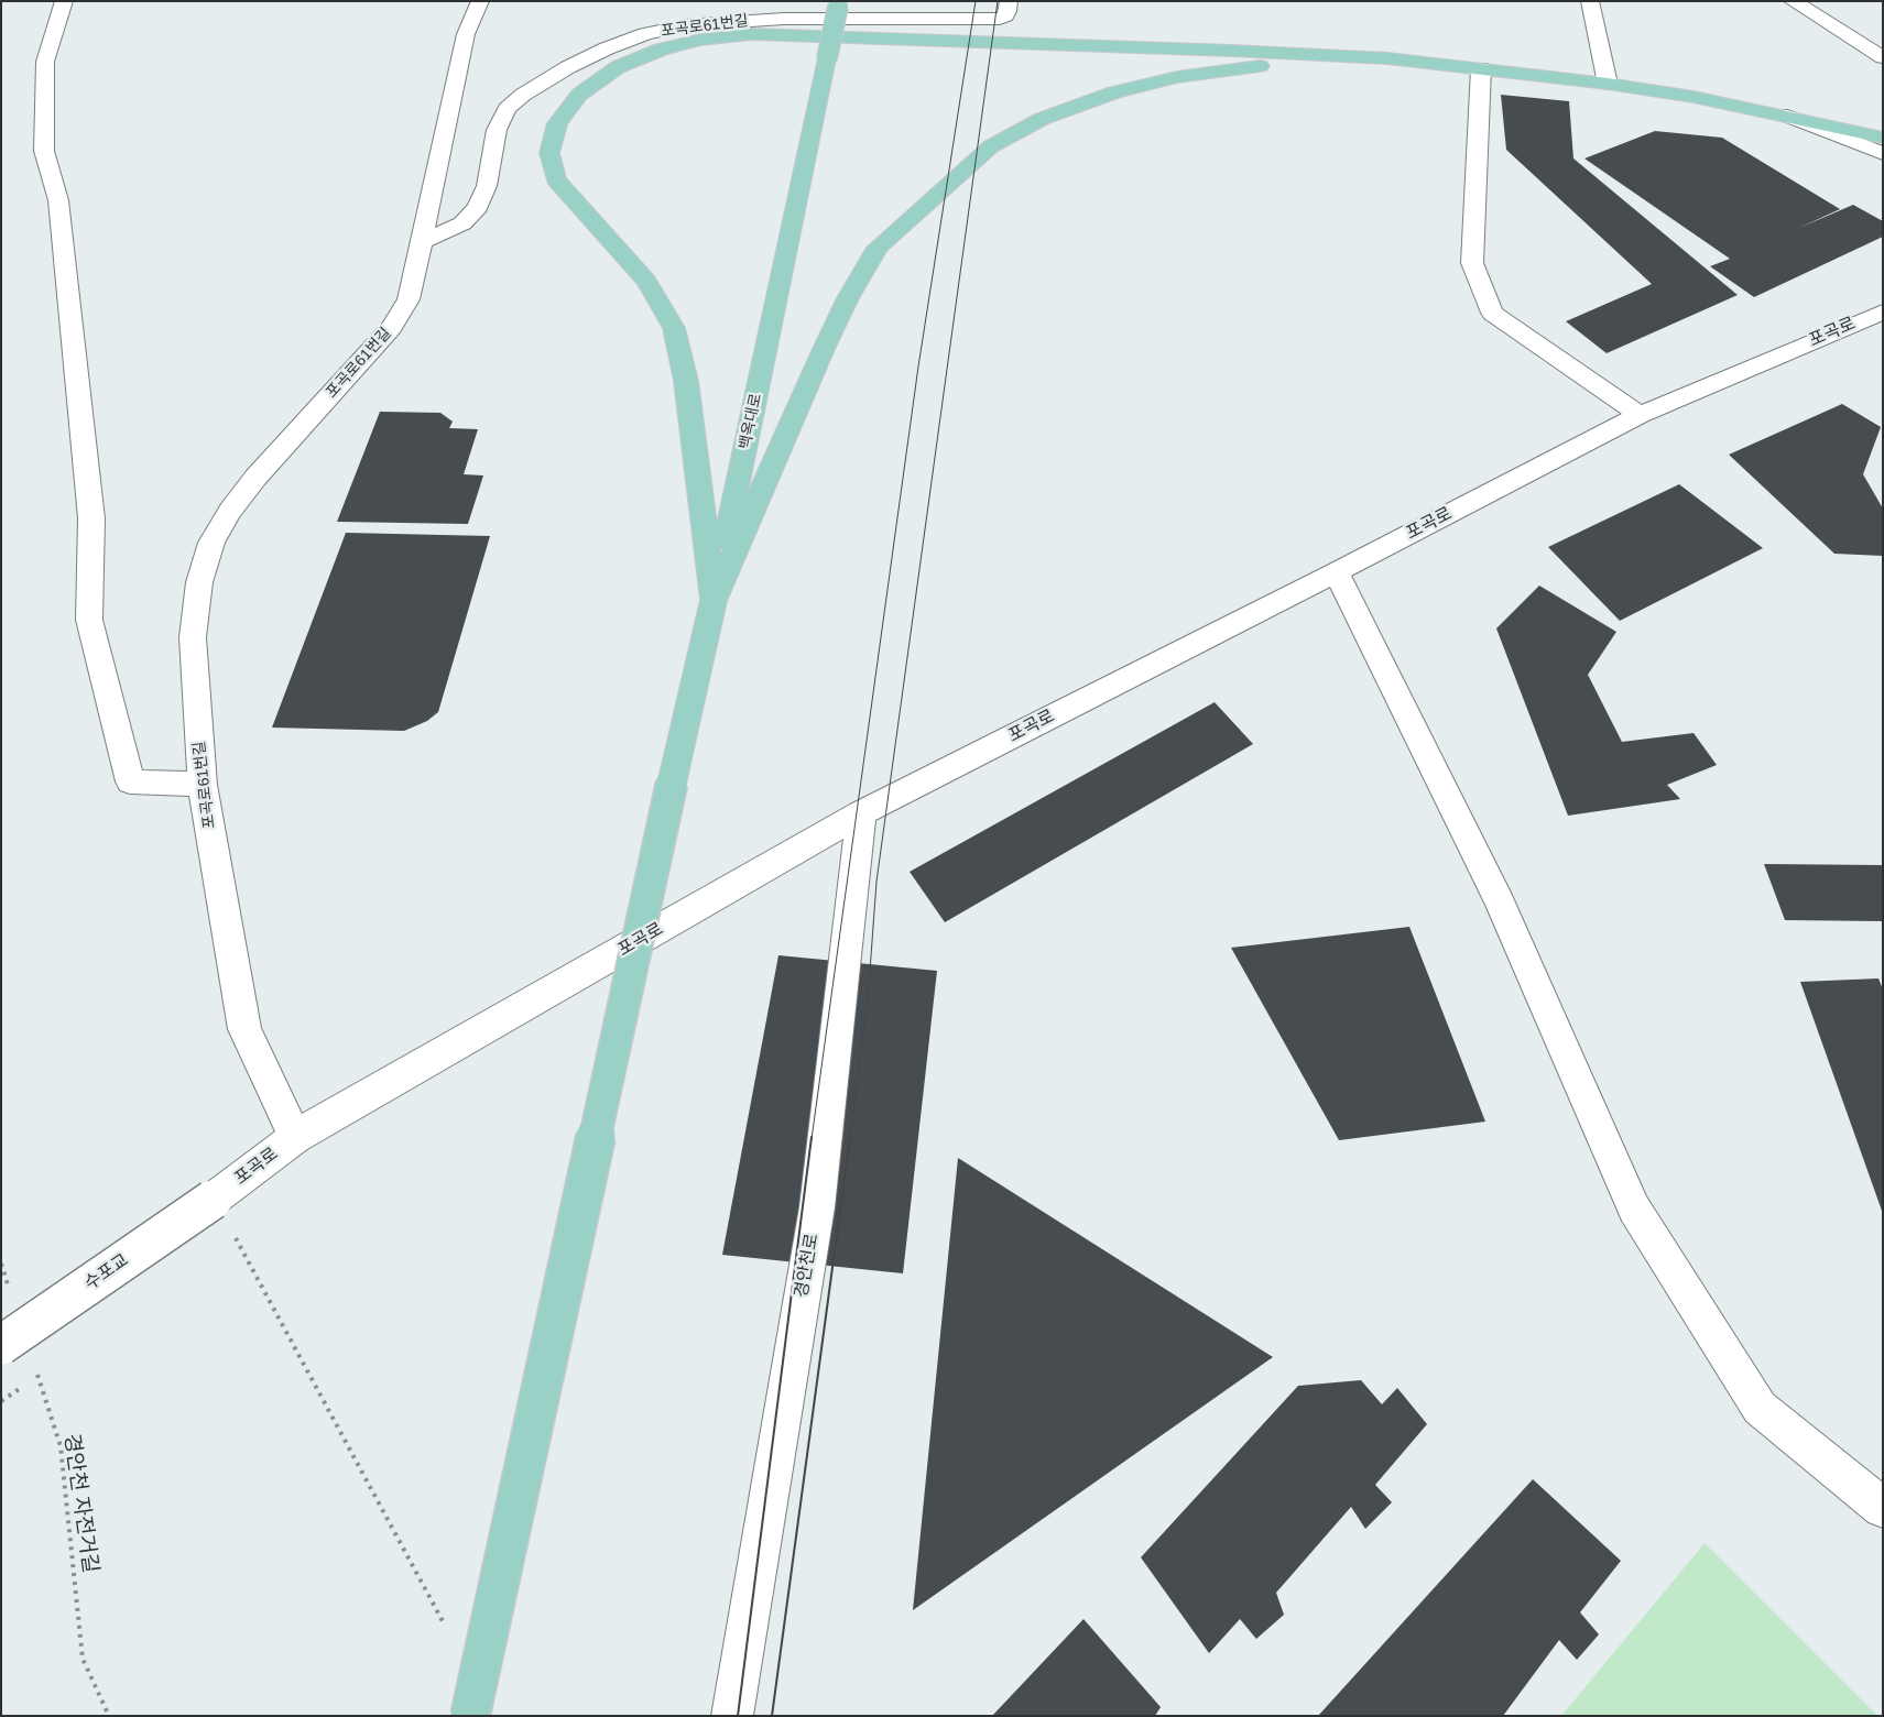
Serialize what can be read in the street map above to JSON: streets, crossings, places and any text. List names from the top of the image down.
{
  "streets": {
    "main road": ["백옥대로"],
    "street": [
      "포곡로61번길",
      "포곡로",
      "경안천로",
      "수포교"
    ],
    "path": ["경안천 자전거길"]
  },
  "crossings": [
    ["포곡로61번길", "포곡로"],
    ["포곡로", "경안천로"],
    ["포곡로", "수포교"]
  ]
}
